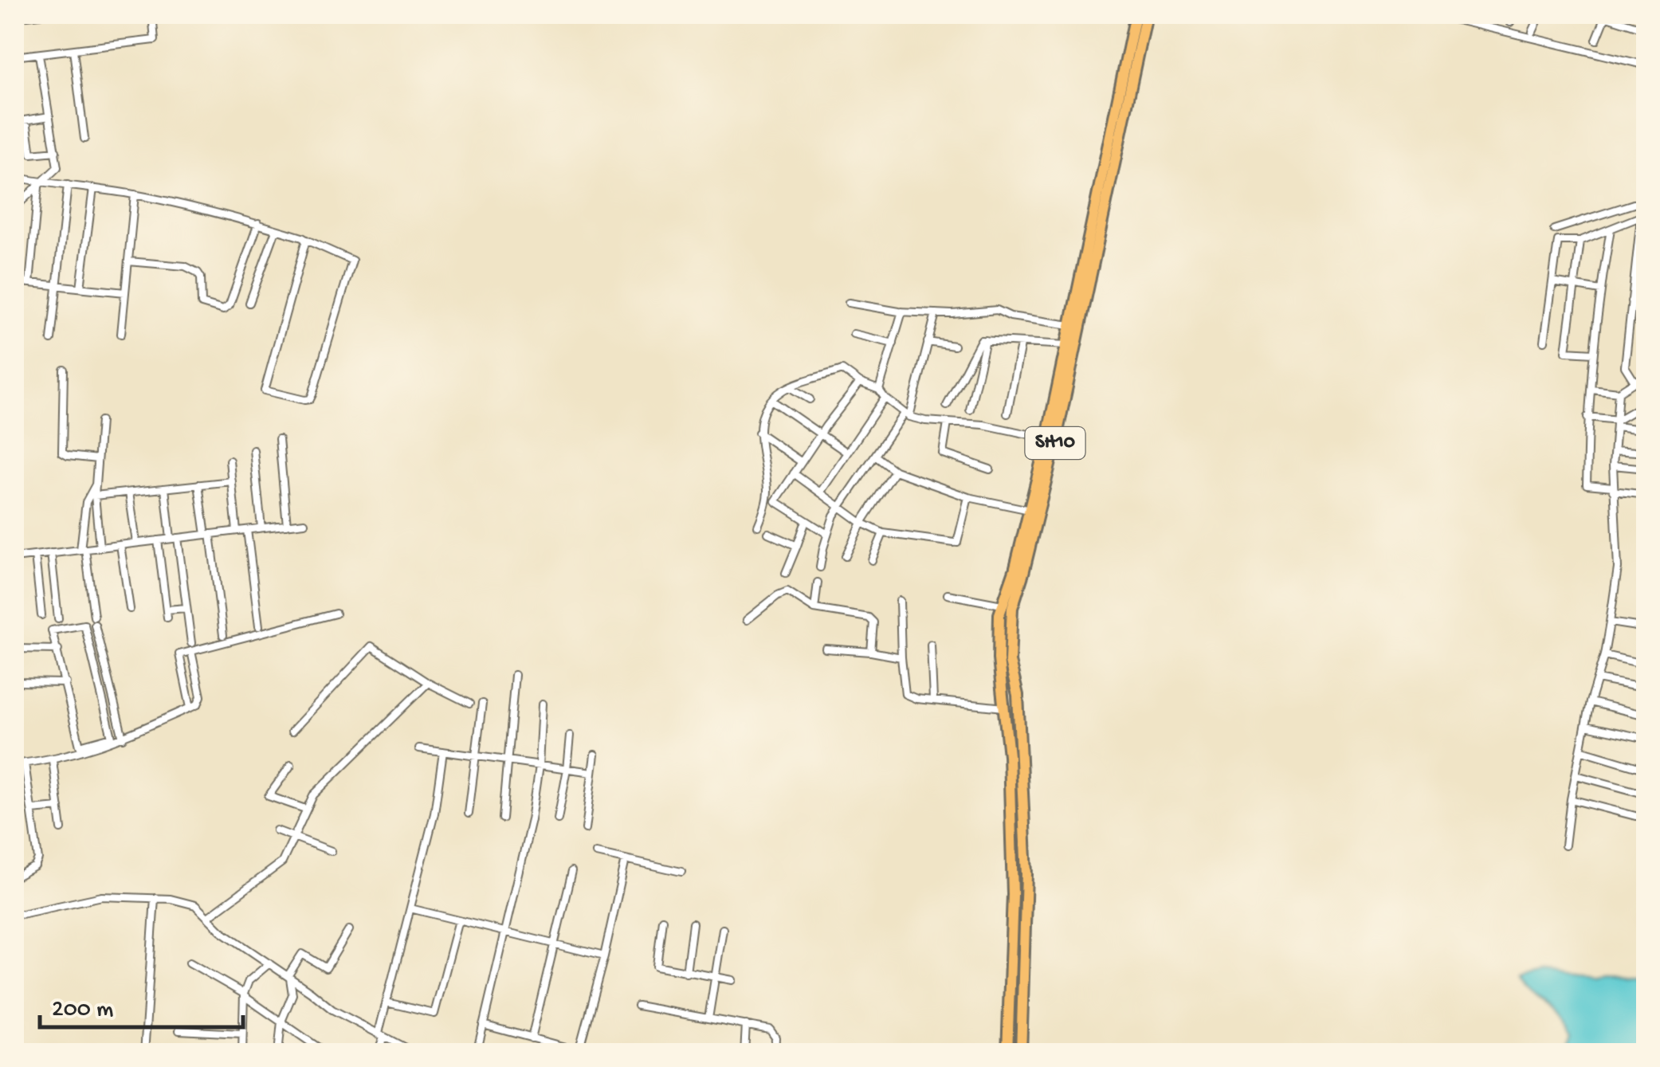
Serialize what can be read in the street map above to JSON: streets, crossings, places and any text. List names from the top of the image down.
{
  "streets": {
    "main road": ["SH10"]
  },
  "scale_bar": "200 m"
}
